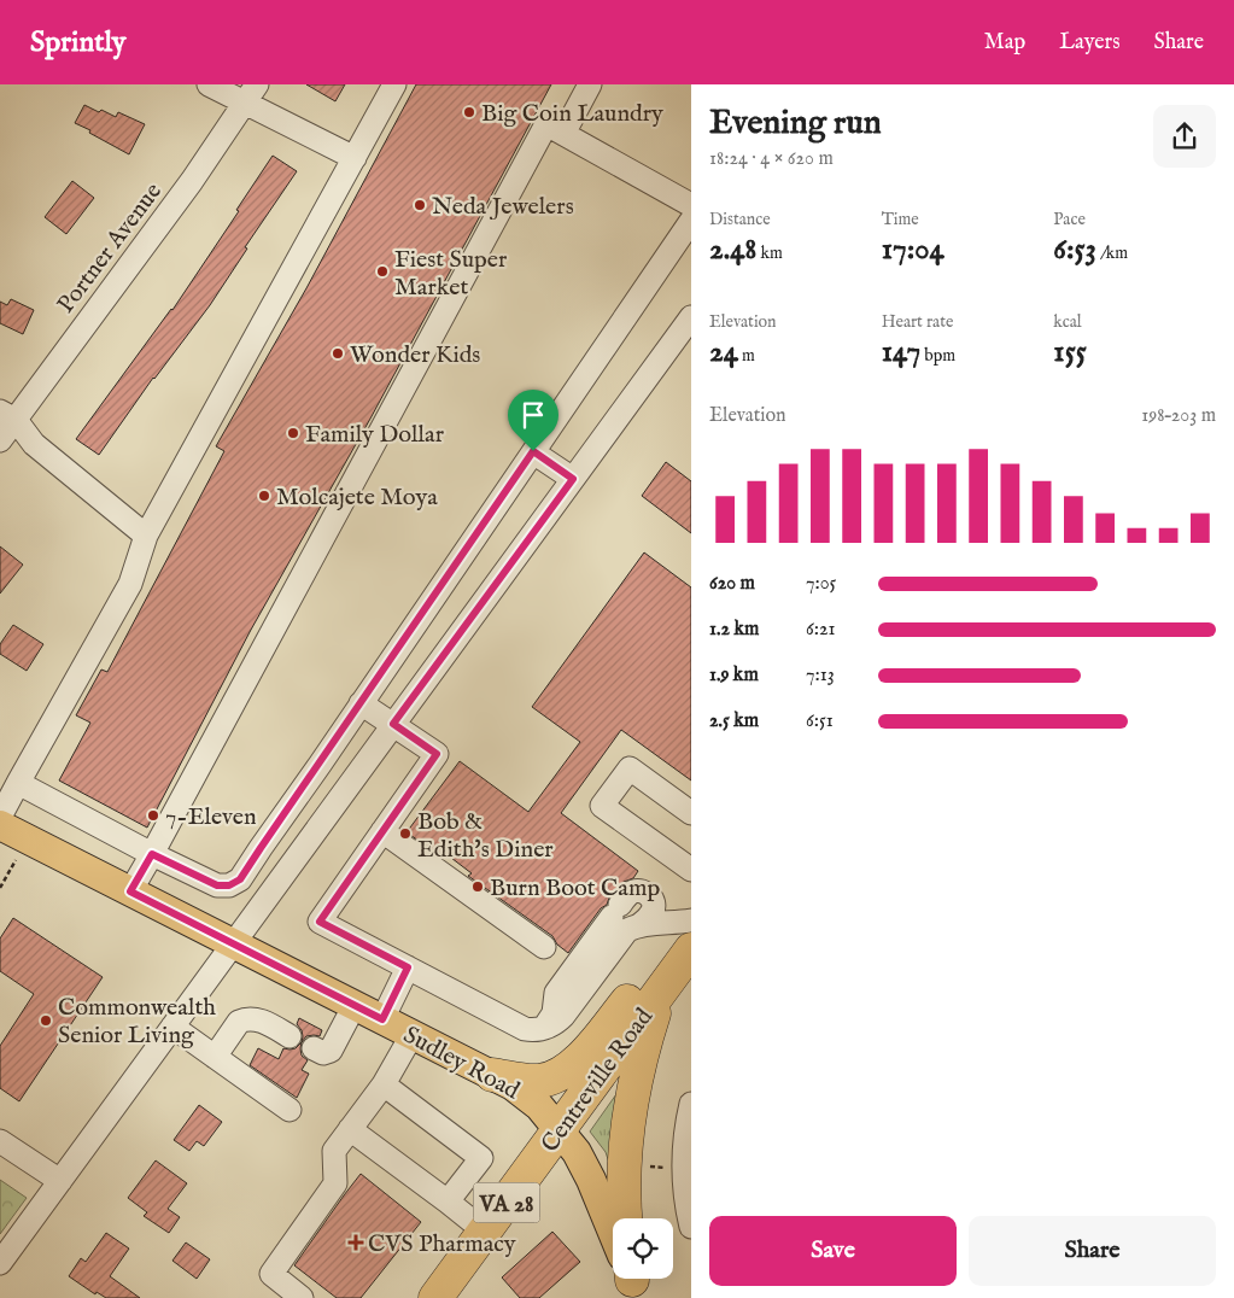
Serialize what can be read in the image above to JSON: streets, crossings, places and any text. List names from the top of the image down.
{
  "streets": {
    "highway": ["Centreville Road", "VA 28"],
    "main road": ["Sudley Road"],
    "street": ["Portner Avenue"]
  },
  "crossings": [
    ["Sudley Road", "Centreville Road"]
  ],
  "places": {
    "other": [
      "Big Coin Laundry",
      "Neda Jewelers",
      "Fiest Super Market",
      "Wonder Kids",
      "Family Dollar",
      "Molcajete Moya",
      "7-Eleven",
      "Bob & Edith's Diner",
      "Burn Boot Camp",
      "Commonwealth Senior Living"
    ],
    "health": ["CVS Pharmacy"]
  },
  "page": {
    "header": "Sprintly",
    "nav": ["Map", "Layers", "Share"],
    "heading": ["Evening run", "18:24 · 4 × 620 m"],
    "stats": [
      ["Distance", "2.48 km"],
      ["Time", "17:04"],
      ["Pace", "6:53 /km"],
      ["Elevation", "24 m"],
      ["Heart rate", "147 bpm"],
      ["kcal", "155"]
    ],
    "chart": ["Elevation", "198–203 m"],
    "list": [
      {
        "name": "620 m",
        "note": "7:05"
      },
      {
        "name": "1.2 km",
        "note": "6:21"
      },
      {
        "name": "1.9 km",
        "note": "7:13"
      },
      {
        "name": "2.5 km",
        "note": "6:51"
      }
    ],
    "buttons": ["Save", "Share"]
  }
}
